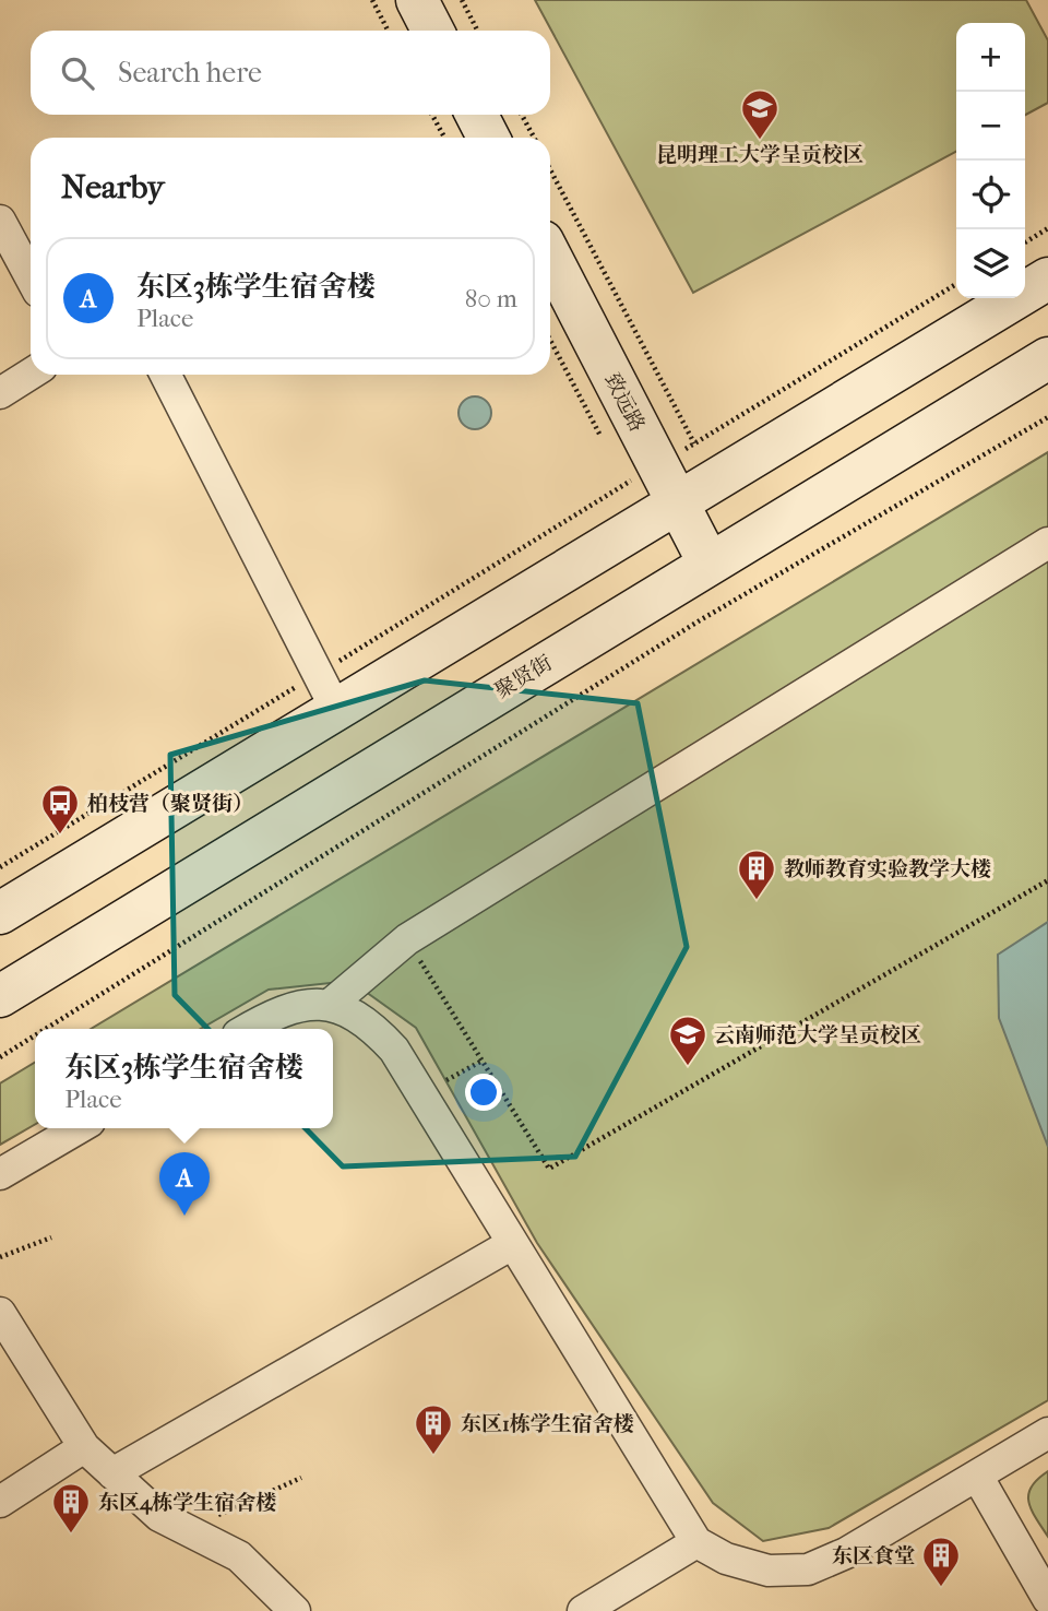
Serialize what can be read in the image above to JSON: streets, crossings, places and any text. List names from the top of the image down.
{
  "streets": {
    "main road": ["致远路", "聚贤街"]
  },
  "crossings": [
    ["致远路", "聚贤街"]
  ],
  "places": {
    "school or university": ["昆明理工大学呈贡校区", "云南师范大学呈贡校区"],
    "bus stop": ["柏枝营（聚贤街）"],
    "building": [
      "教师教育实验教学大楼",
      "东区1栋学生宿舍楼",
      "东区4栋学生宿舍楼",
      "东区食堂"
    ]
  },
  "page": {
    "map_buttons": ["+", "−"],
    "search": "Search here",
    "heading": "Nearby",
    "list": [
      {
        "mark": "A",
        "name": "东区3栋学生宿舍楼",
        "note": "Place",
        "value": "80 m"
      }
    ],
    "popup": ["东区3栋学生宿舍楼", "Place"],
    "pins": "A"
  }
}
